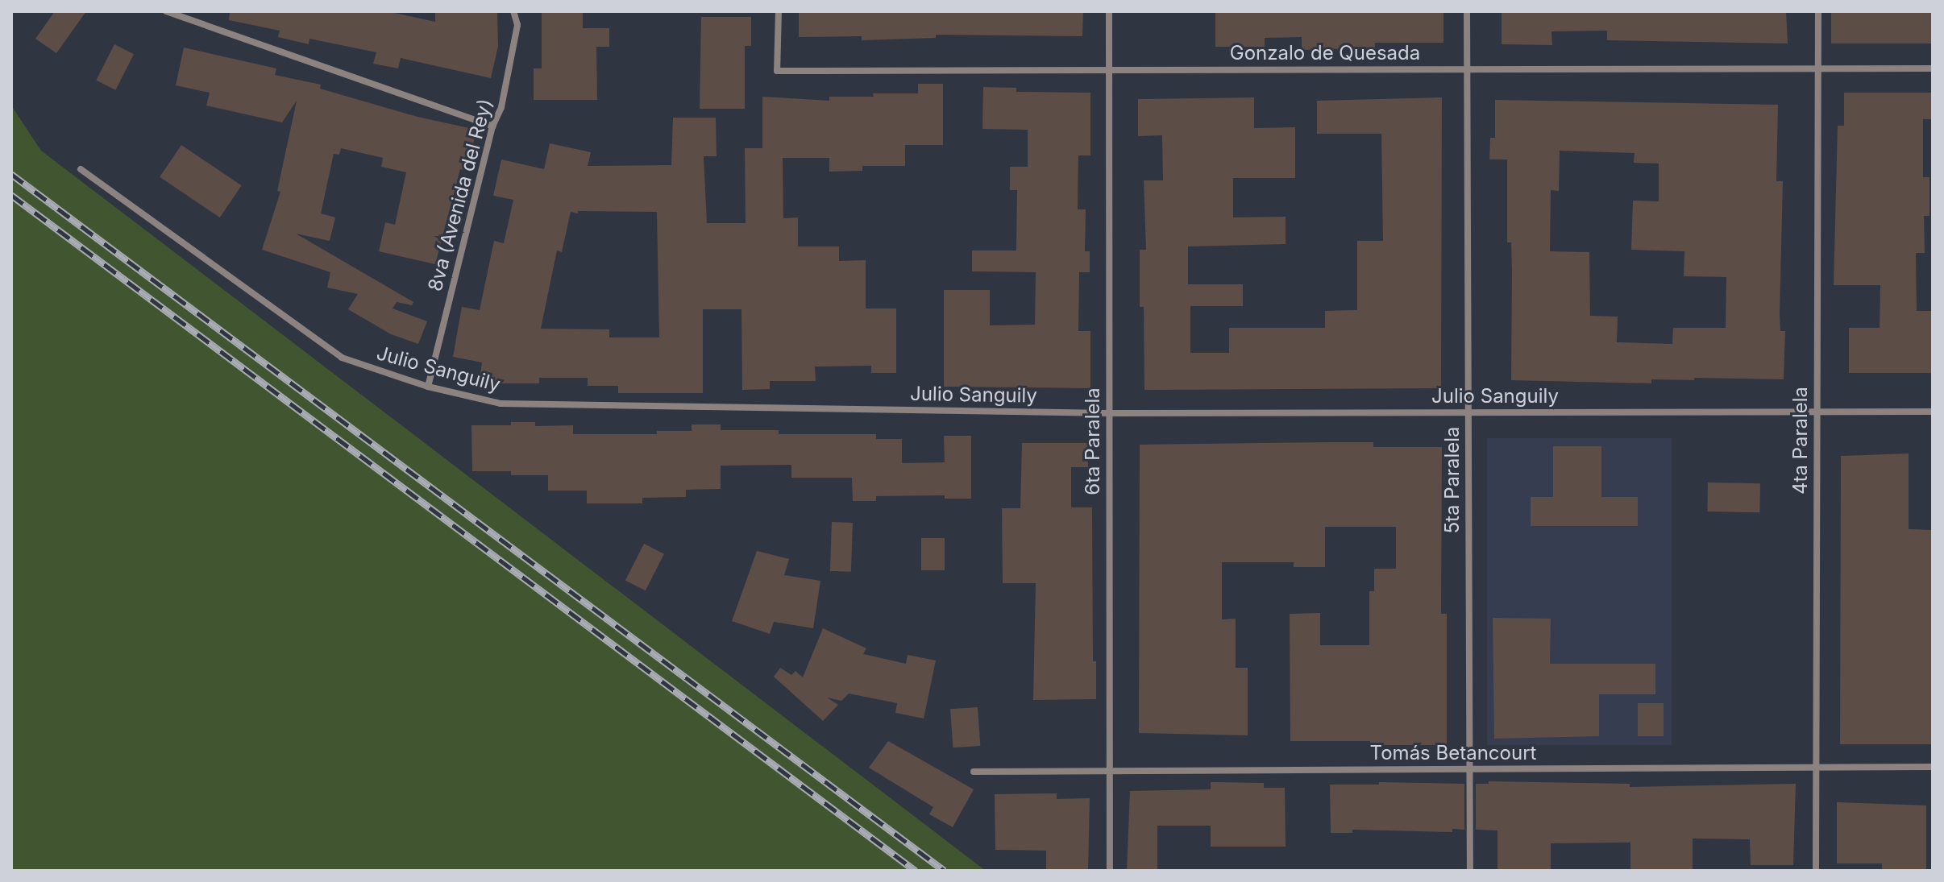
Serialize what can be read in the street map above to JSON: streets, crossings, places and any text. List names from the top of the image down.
{
  "streets": {
    "street": [
      "Gonzalo de Quesada",
      "8va (Avenida del Rey)",
      "Julio Sanguily",
      "4ta Paralela",
      "6ta Paralela",
      "5ta Paralela",
      "Tomás Betancourt"
    ]
  },
  "crossings": [
    ["Gonzalo de Quesada", "4ta Paralela"],
    ["Gonzalo de Quesada", "6ta Paralela"],
    ["Gonzalo de Quesada", "5ta Paralela"],
    ["8va (Avenida del Rey)", "Julio Sanguily"],
    ["Julio Sanguily", "4ta Paralela"],
    ["Julio Sanguily", "6ta Paralela"],
    ["Julio Sanguily", "5ta Paralela"],
    ["4ta Paralela", "Tomás Betancourt"],
    ["6ta Paralela", "Tomás Betancourt"],
    ["5ta Paralela", "Tomás Betancourt"]
  ]
}
